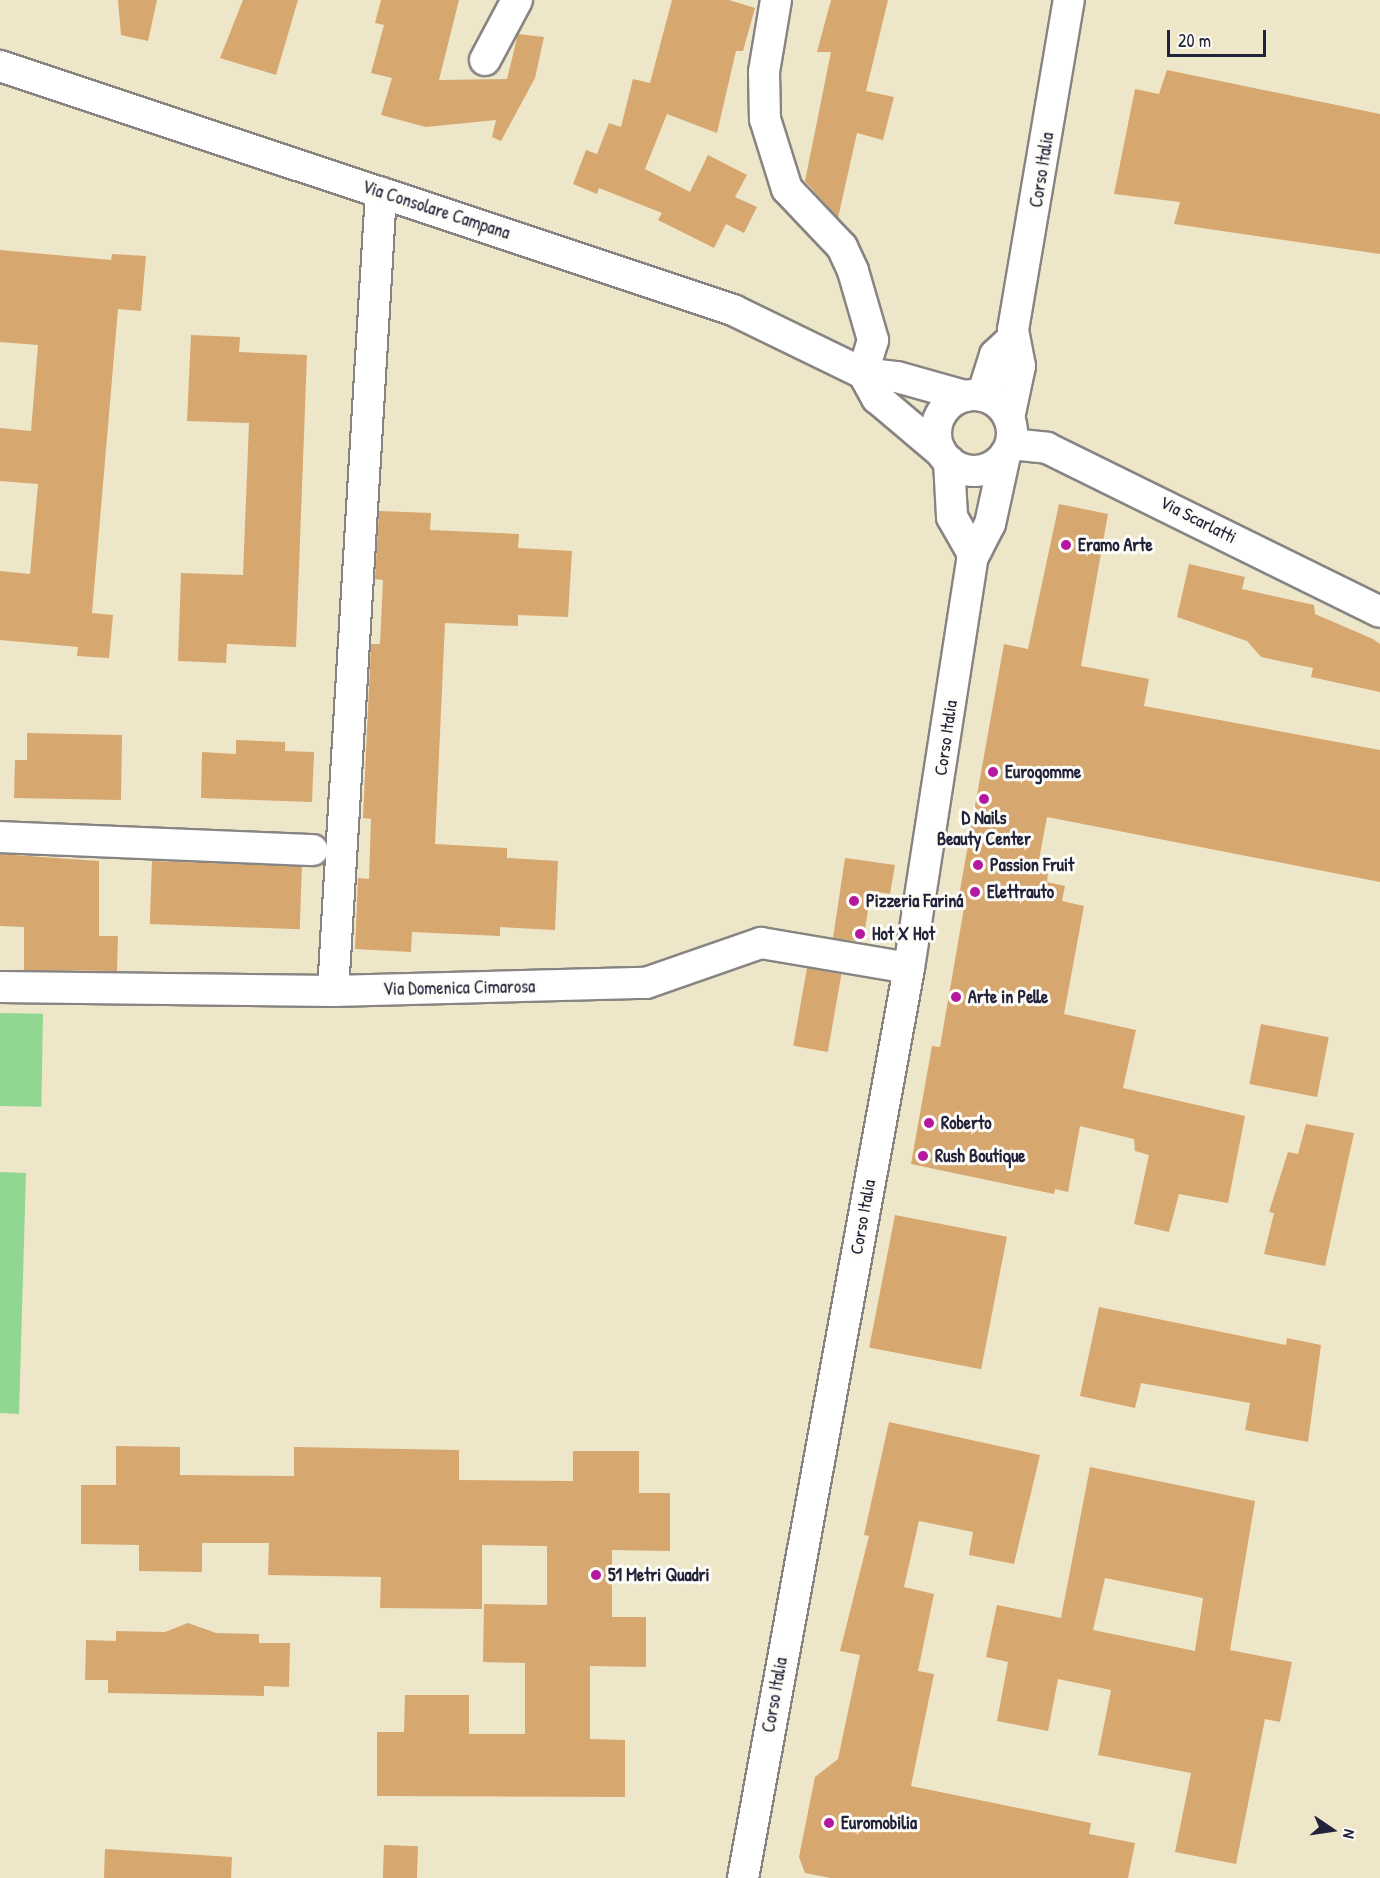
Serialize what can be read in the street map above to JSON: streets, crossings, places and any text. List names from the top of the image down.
{
  "streets": {
    "street": [
      "Corso Italia",
      "Via Consolare Campana",
      "Via Scarlatti",
      "Via Domenica Cimarosa"
    ]
  },
  "crossings": [
    ["Corso Italia", "Via Scarlatti"],
    ["Corso Italia", "Via Domenica Cimarosa"]
  ],
  "places": [
    "Eramo Arte",
    "Eurogomme",
    "D Nails Beauty Center",
    "Passion Fruit",
    "Elettrauto",
    "Pizzeria Fariná",
    "Hot X Hot",
    "Arte in Pelle",
    "Roberto",
    "Rush Boutique",
    "51 Metri Quadri",
    "Euromobilia"
  ],
  "scale_bar": "20 m",
  "north": "right"
}
